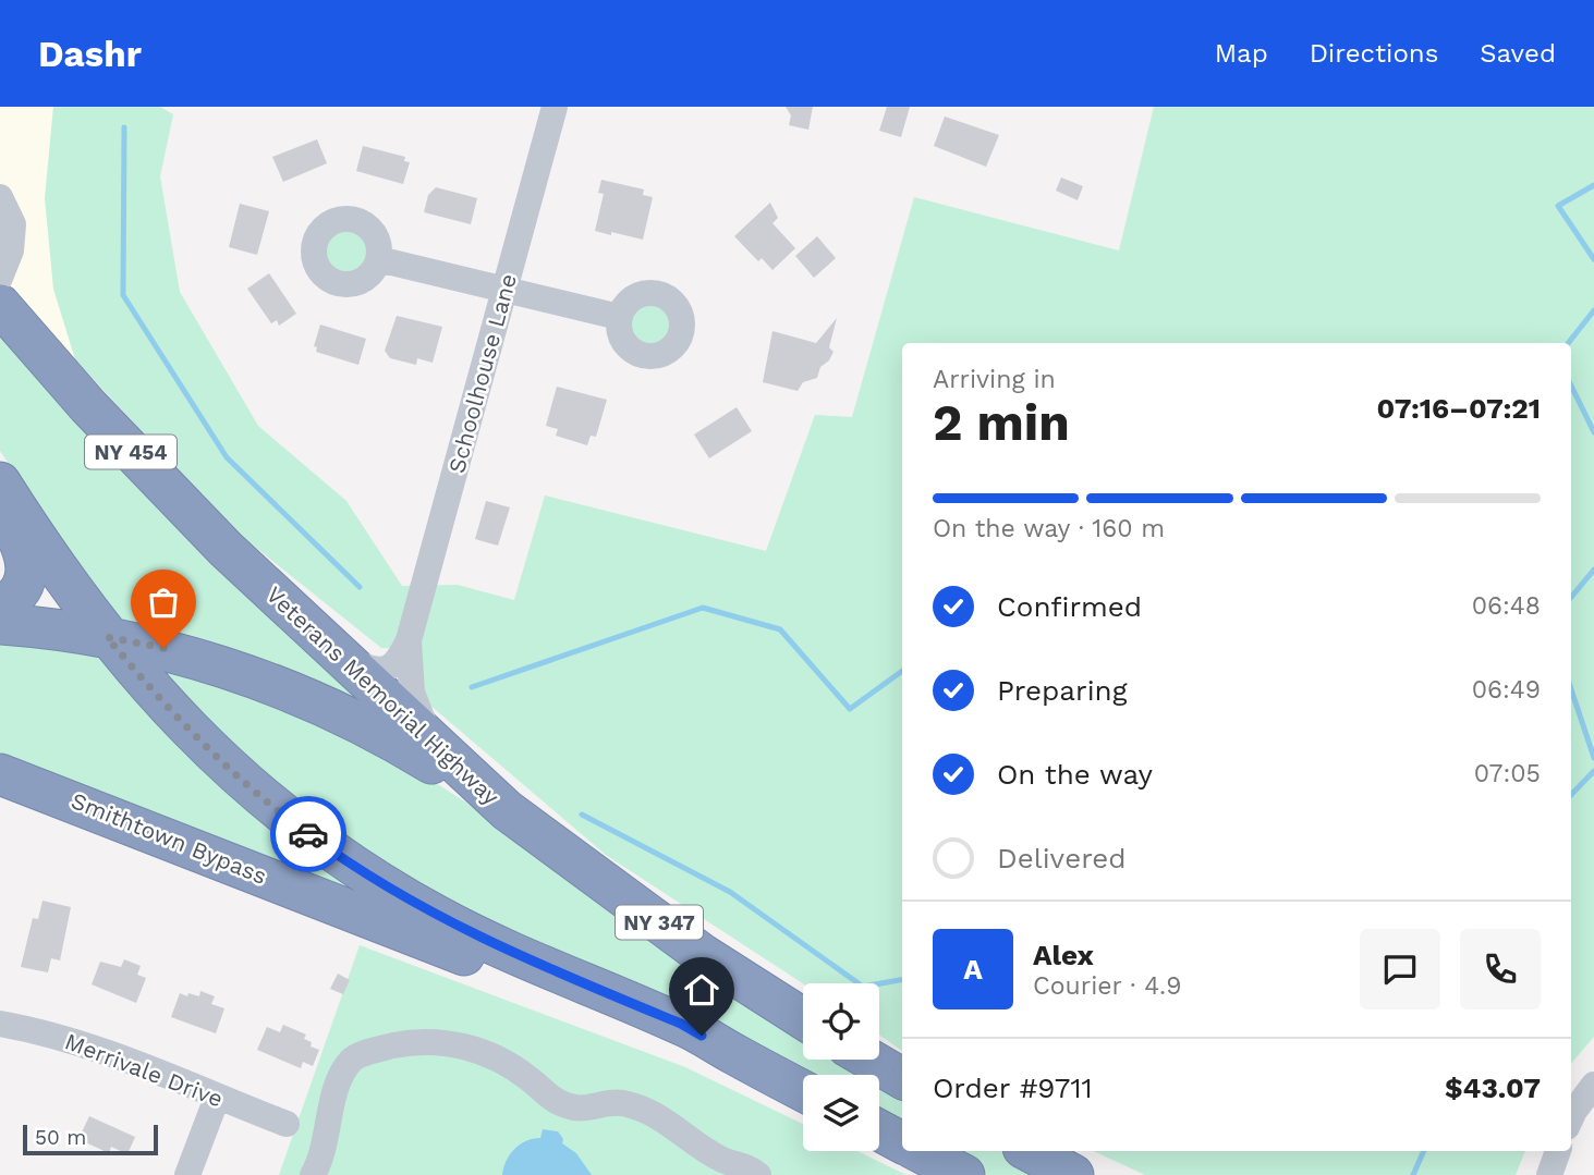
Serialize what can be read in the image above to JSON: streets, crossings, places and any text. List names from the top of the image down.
{
  "streets": {
    "highway": [
      "NY 454",
      "Veterans Memorial Highway",
      "Smithtown Bypass",
      "NY 347"
    ],
    "street": ["Schoolhouse Lane", "Merrivale Drive"]
  },
  "crossings": [
    ["Schoolhouse Lane", "Veterans Memorial Highway"],
    ["Veterans Memorial Highway", "NY 347"]
  ],
  "scale_bar": "50 m",
  "page": {
    "header": "Dashr",
    "nav": ["Map", "Directions", "Saved"],
    "heading": ["2 min", "Arriving in", "07:16–07:21"],
    "panel": [
      "Alex",
      "Courier · 4.9",
      "Order #9711",
      "$43.07"
    ],
    "bar": "On the way · 160 m",
    "list": [
      ["Confirmed", "06:48"],
      ["Preparing", "06:49"],
      ["On the way", "07:05"],
      "Delivered"
    ],
    "round": "A",
    "scale": "50 m"
  }
}
